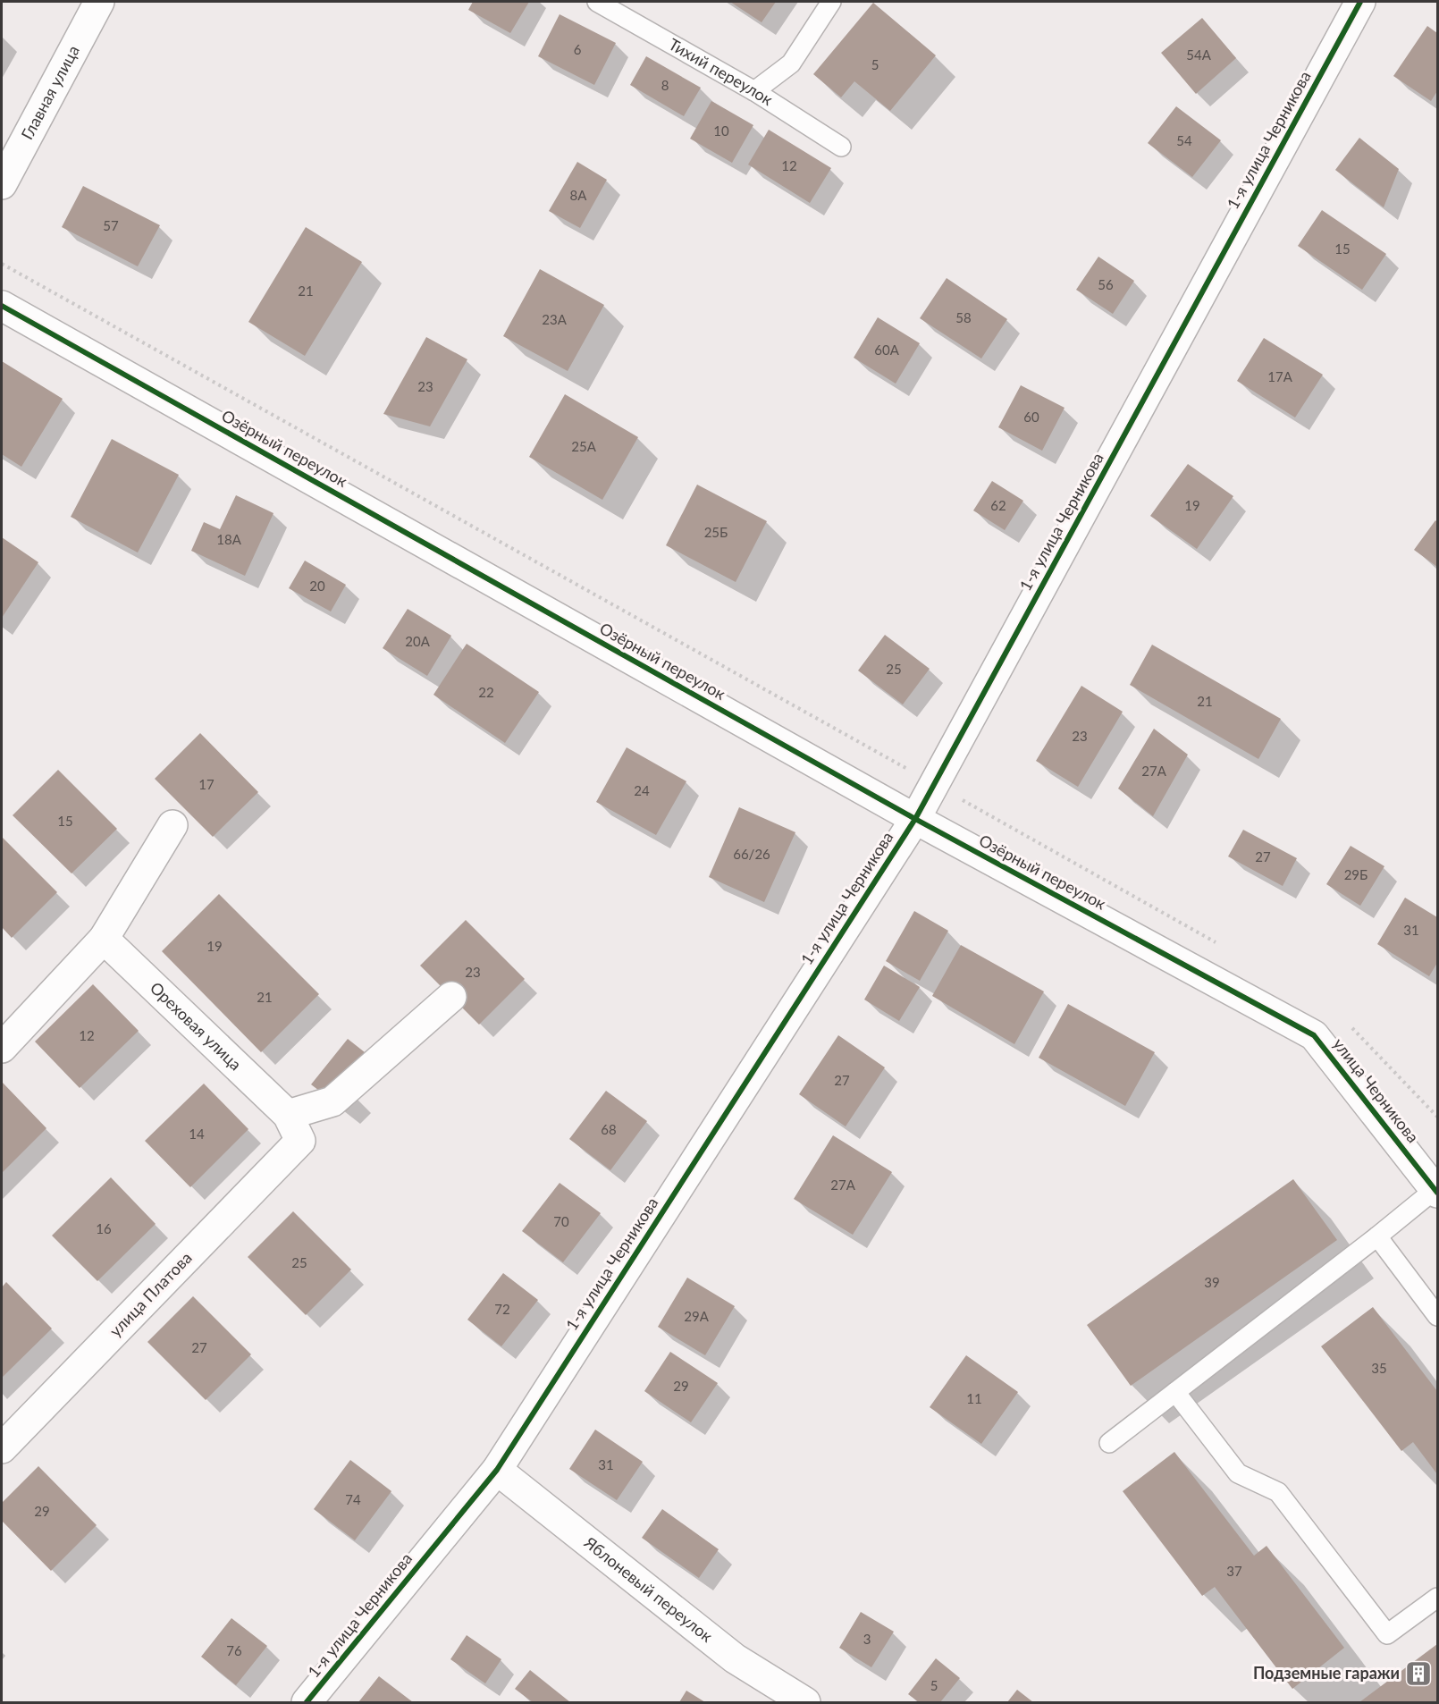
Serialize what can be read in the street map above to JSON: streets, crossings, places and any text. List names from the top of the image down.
{
  "streets": {
    "street": [
      "Главная улица",
      "1-я улица Черникова",
      "Озёрный переулок",
      "Ореховая улица",
      "улица Черникова",
      "улица Платова",
      "Яблоневый переулок"
    ],
    "lane": ["Тихий переулок"]
  },
  "crossings": [
    ["1-я улица Черникова", "Озёрный переулок"],
    ["1-я улица Черникова", "Яблоневый переулок"],
    ["Озёрный переулок", "улица Черникова"],
    ["Ореховая улица", "улица Платова"]
  ],
  "places": {
    "building": ["Подземные гаражи"]
  },
  "house_numbers": [
    "6",
    "54А",
    "5",
    "8",
    "10",
    "54",
    "12",
    "8А",
    "57",
    "15",
    "56",
    "21",
    "58",
    "23А",
    "60А",
    "17А",
    "23",
    "60",
    "25А",
    "62",
    "19",
    "25Б",
    "18А",
    "20",
    "20А",
    "25",
    "22",
    "21",
    "23",
    "27А",
    "17",
    "24",
    "15",
    "66/26",
    "27",
    "29Б",
    "31",
    "19",
    "23",
    "21",
    "12",
    "27",
    "68",
    "14",
    "27А",
    "70",
    "16",
    "25",
    "39",
    "72",
    "29А",
    "27",
    "35",
    "29",
    "11",
    "31",
    "74",
    "29",
    "37",
    "3",
    "76",
    "5"
  ]
}
